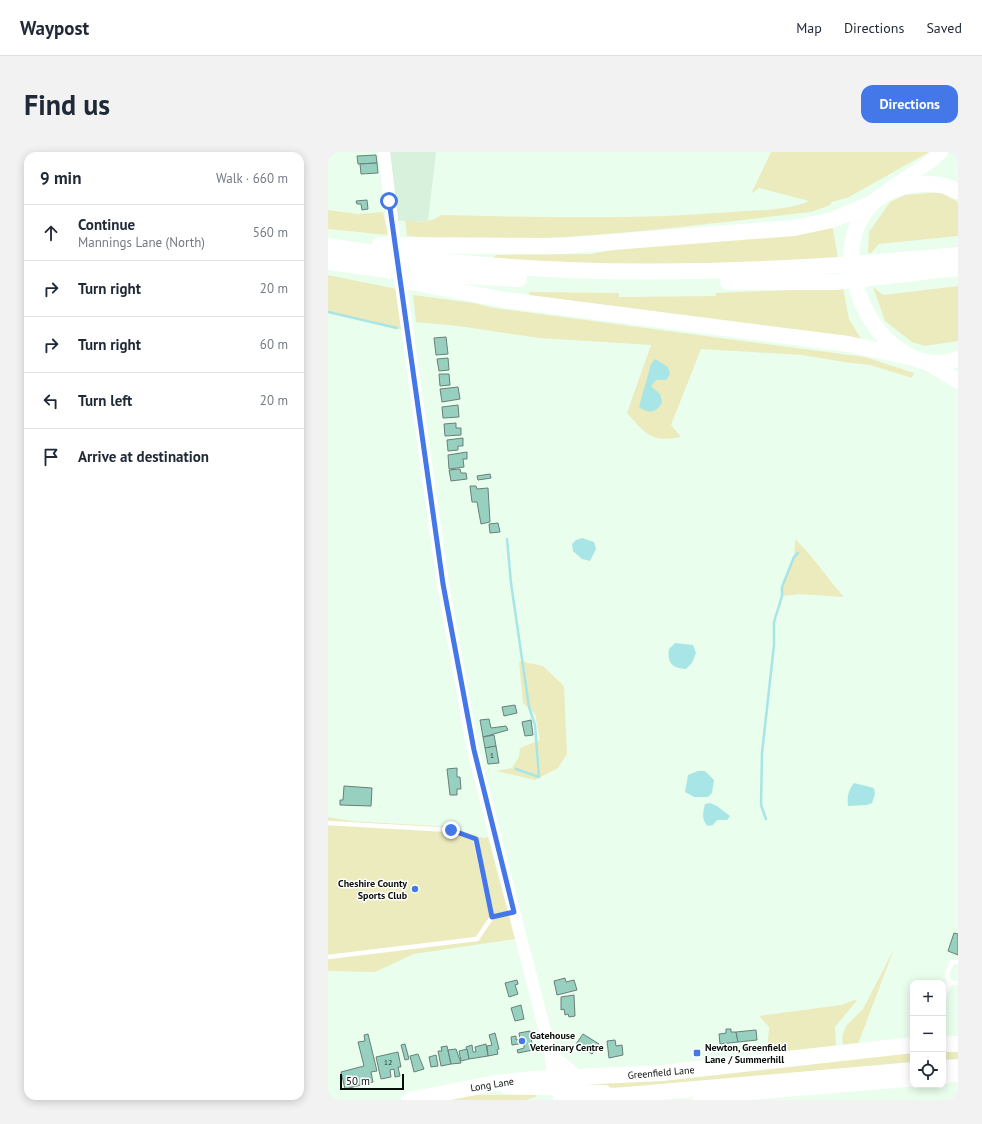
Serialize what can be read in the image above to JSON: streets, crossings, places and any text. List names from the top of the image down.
{
  "streets": {
    "highway": ["Greenfield Lane", "Long Lane"]
  },
  "crossings": [
    ["Greenfield Lane", "Long Lane"]
  ],
  "places": {
    "other": ["Cheshire County Sports Club", "Gatehouse Veterinary Centre"],
    "transit": ["Newton, Greenfield Lane / Summerhill"]
  },
  "house_numbers": ["1", "12"],
  "scale_bar": "50 m",
  "page": {
    "header": "Waypost",
    "nav": ["Map", "Directions", "Saved"],
    "buttons": "Directions",
    "title": "Find us",
    "heading": ["9 min", "Walk · 660 m"],
    "list": [
      ["Continue", "Mannings Lane (North)", "560 m"],
      ["Turn right", "20 m"],
      ["Turn right", "60 m"],
      ["Turn left", "20 m"],
      "Arrive at destination"
    ],
    "map_buttons": ["+", "−"],
    "scale": "50 m"
  }
}
